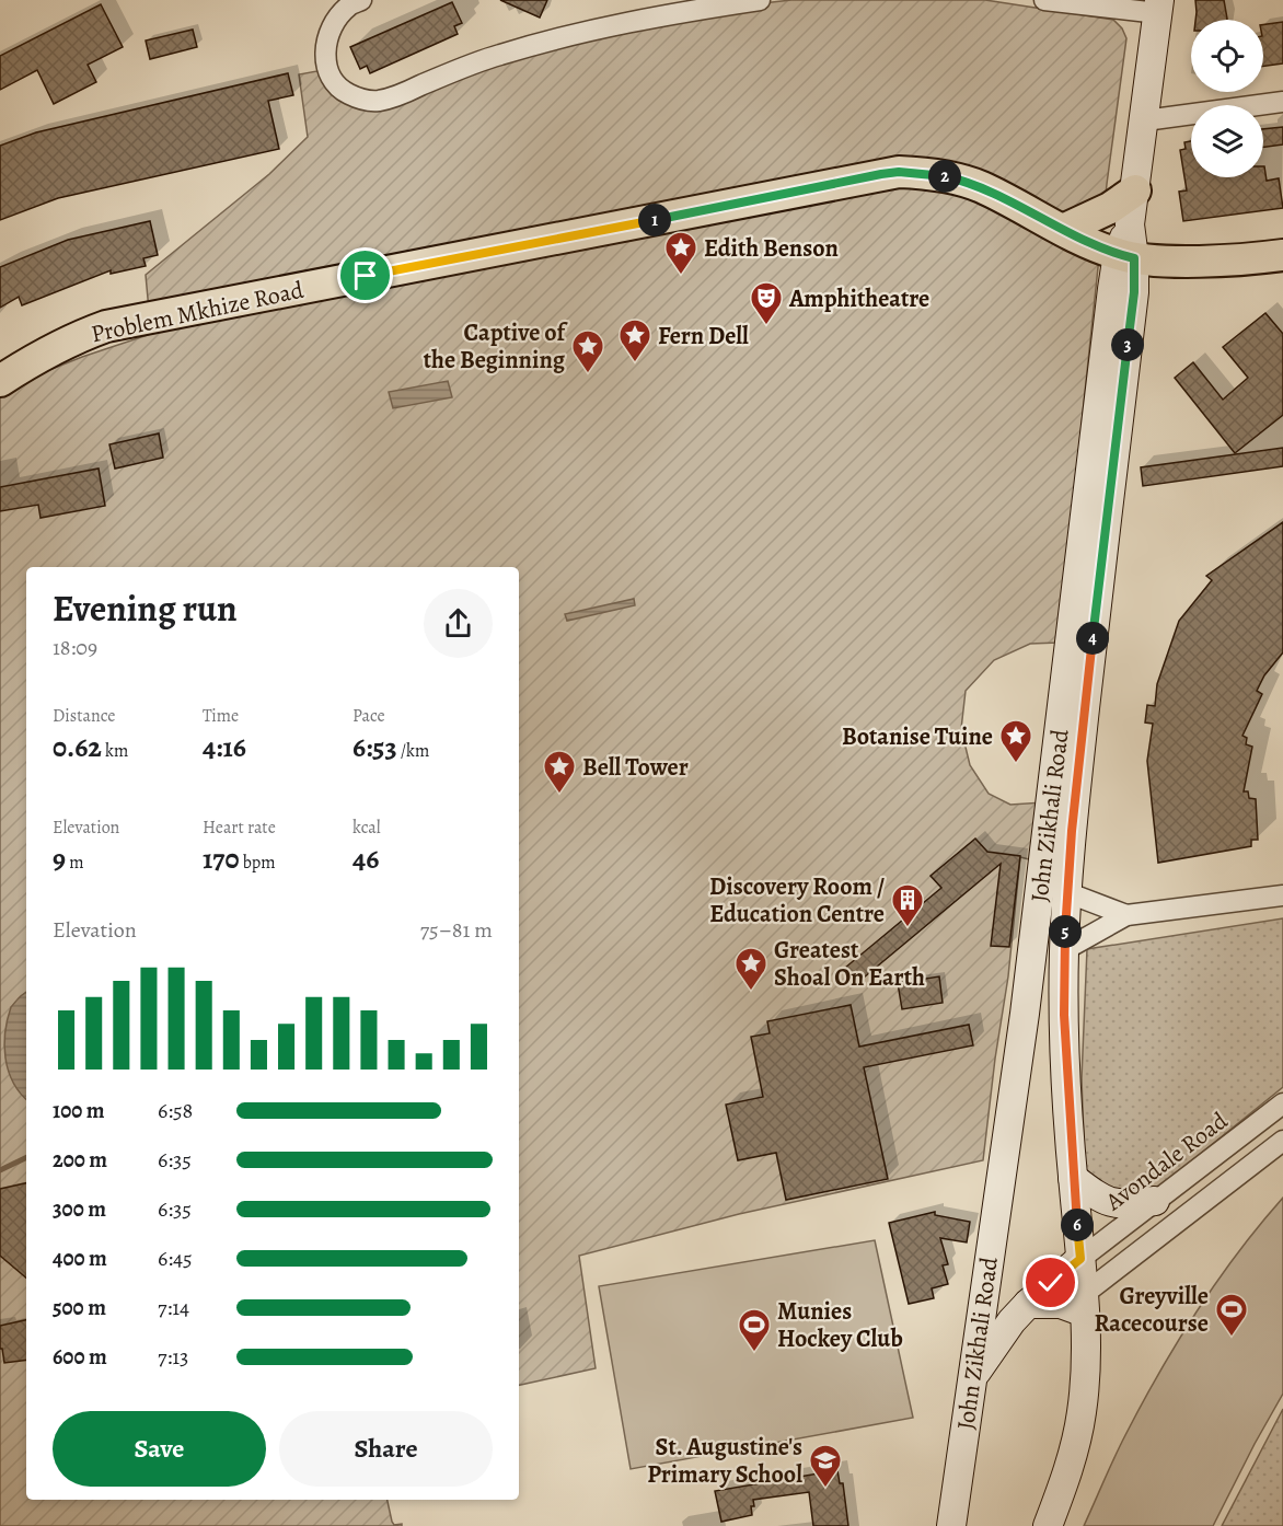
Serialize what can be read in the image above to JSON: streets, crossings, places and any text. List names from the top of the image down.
{
  "streets": {
    "main road": ["Problem Mkhize Road", "John Zikhali Road"],
    "street": ["Avondale Road"]
  },
  "crossings": [
    ["Problem Mkhize Road", "John Zikhali Road"],
    ["John Zikhali Road", "Avondale Road"]
  ],
  "places": {
    "place": [
      "Edith Benson",
      "Fern Dell",
      "Captive of the Beginning",
      "Botanise Tuine",
      "Bell Tower",
      "Greatest Shoal On Earth"
    ],
    "theatre": ["Amphitheatre"],
    "building": ["Discovery Room / Education Centre"],
    "sports": ["Greyville Racecourse", "Munies Hockey Club"],
    "school or university": ["St. Augustine's Primary School"]
  },
  "page": {
    "pins": [
      "2",
      "1",
      "3",
      "4",
      "5",
      "6"
    ],
    "heading": ["Evening run", "18:09"],
    "stats": [
      ["Distance", "0.62 km"],
      ["Time", "4:16"],
      ["Pace", "6:53 /km"],
      ["Elevation", "9 m"],
      ["Heart rate", "170 bpm"],
      ["kcal", "46"]
    ],
    "chart": ["Elevation", "75–81 m"],
    "list": [
      {
        "name": "100 m",
        "note": "6:58"
      },
      {
        "name": "200 m",
        "note": "6:35"
      },
      {
        "name": "300 m",
        "note": "6:35"
      },
      {
        "name": "400 m",
        "note": "6:45"
      },
      {
        "name": "500 m",
        "note": "7:14"
      },
      {
        "name": "600 m",
        "note": "7:13"
      }
    ],
    "buttons": ["Save", "Share"]
  }
}
